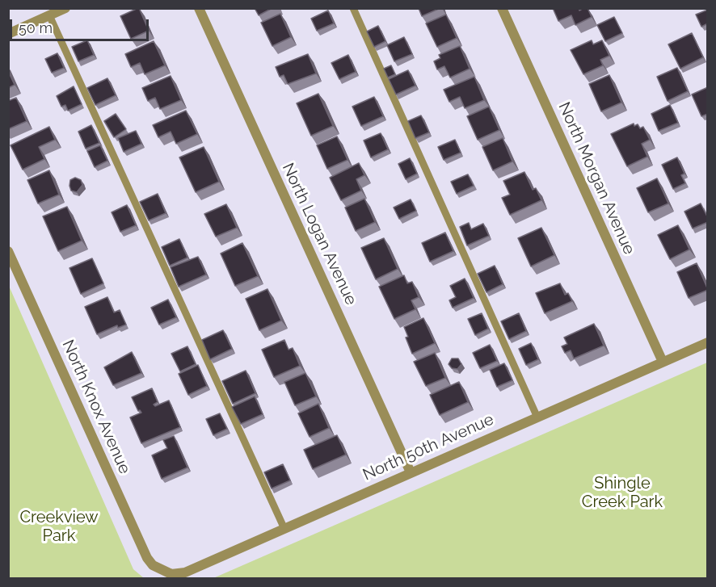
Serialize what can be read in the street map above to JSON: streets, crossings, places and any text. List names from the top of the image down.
{
  "streets": {
    "street": [
      "North Morgan Avenue",
      "North Logan Avenue",
      "North Knox Avenue",
      "North 50th Avenue"
    ]
  },
  "crossings": [
    ["North Morgan Avenue", "North 50th Avenue"],
    ["North Logan Avenue", "North 50th Avenue"],
    ["North Knox Avenue", "North 50th Avenue"]
  ],
  "parks": ["Shingle Creek Park", "Creekview Park"],
  "scale_bar": "50 m"
}
